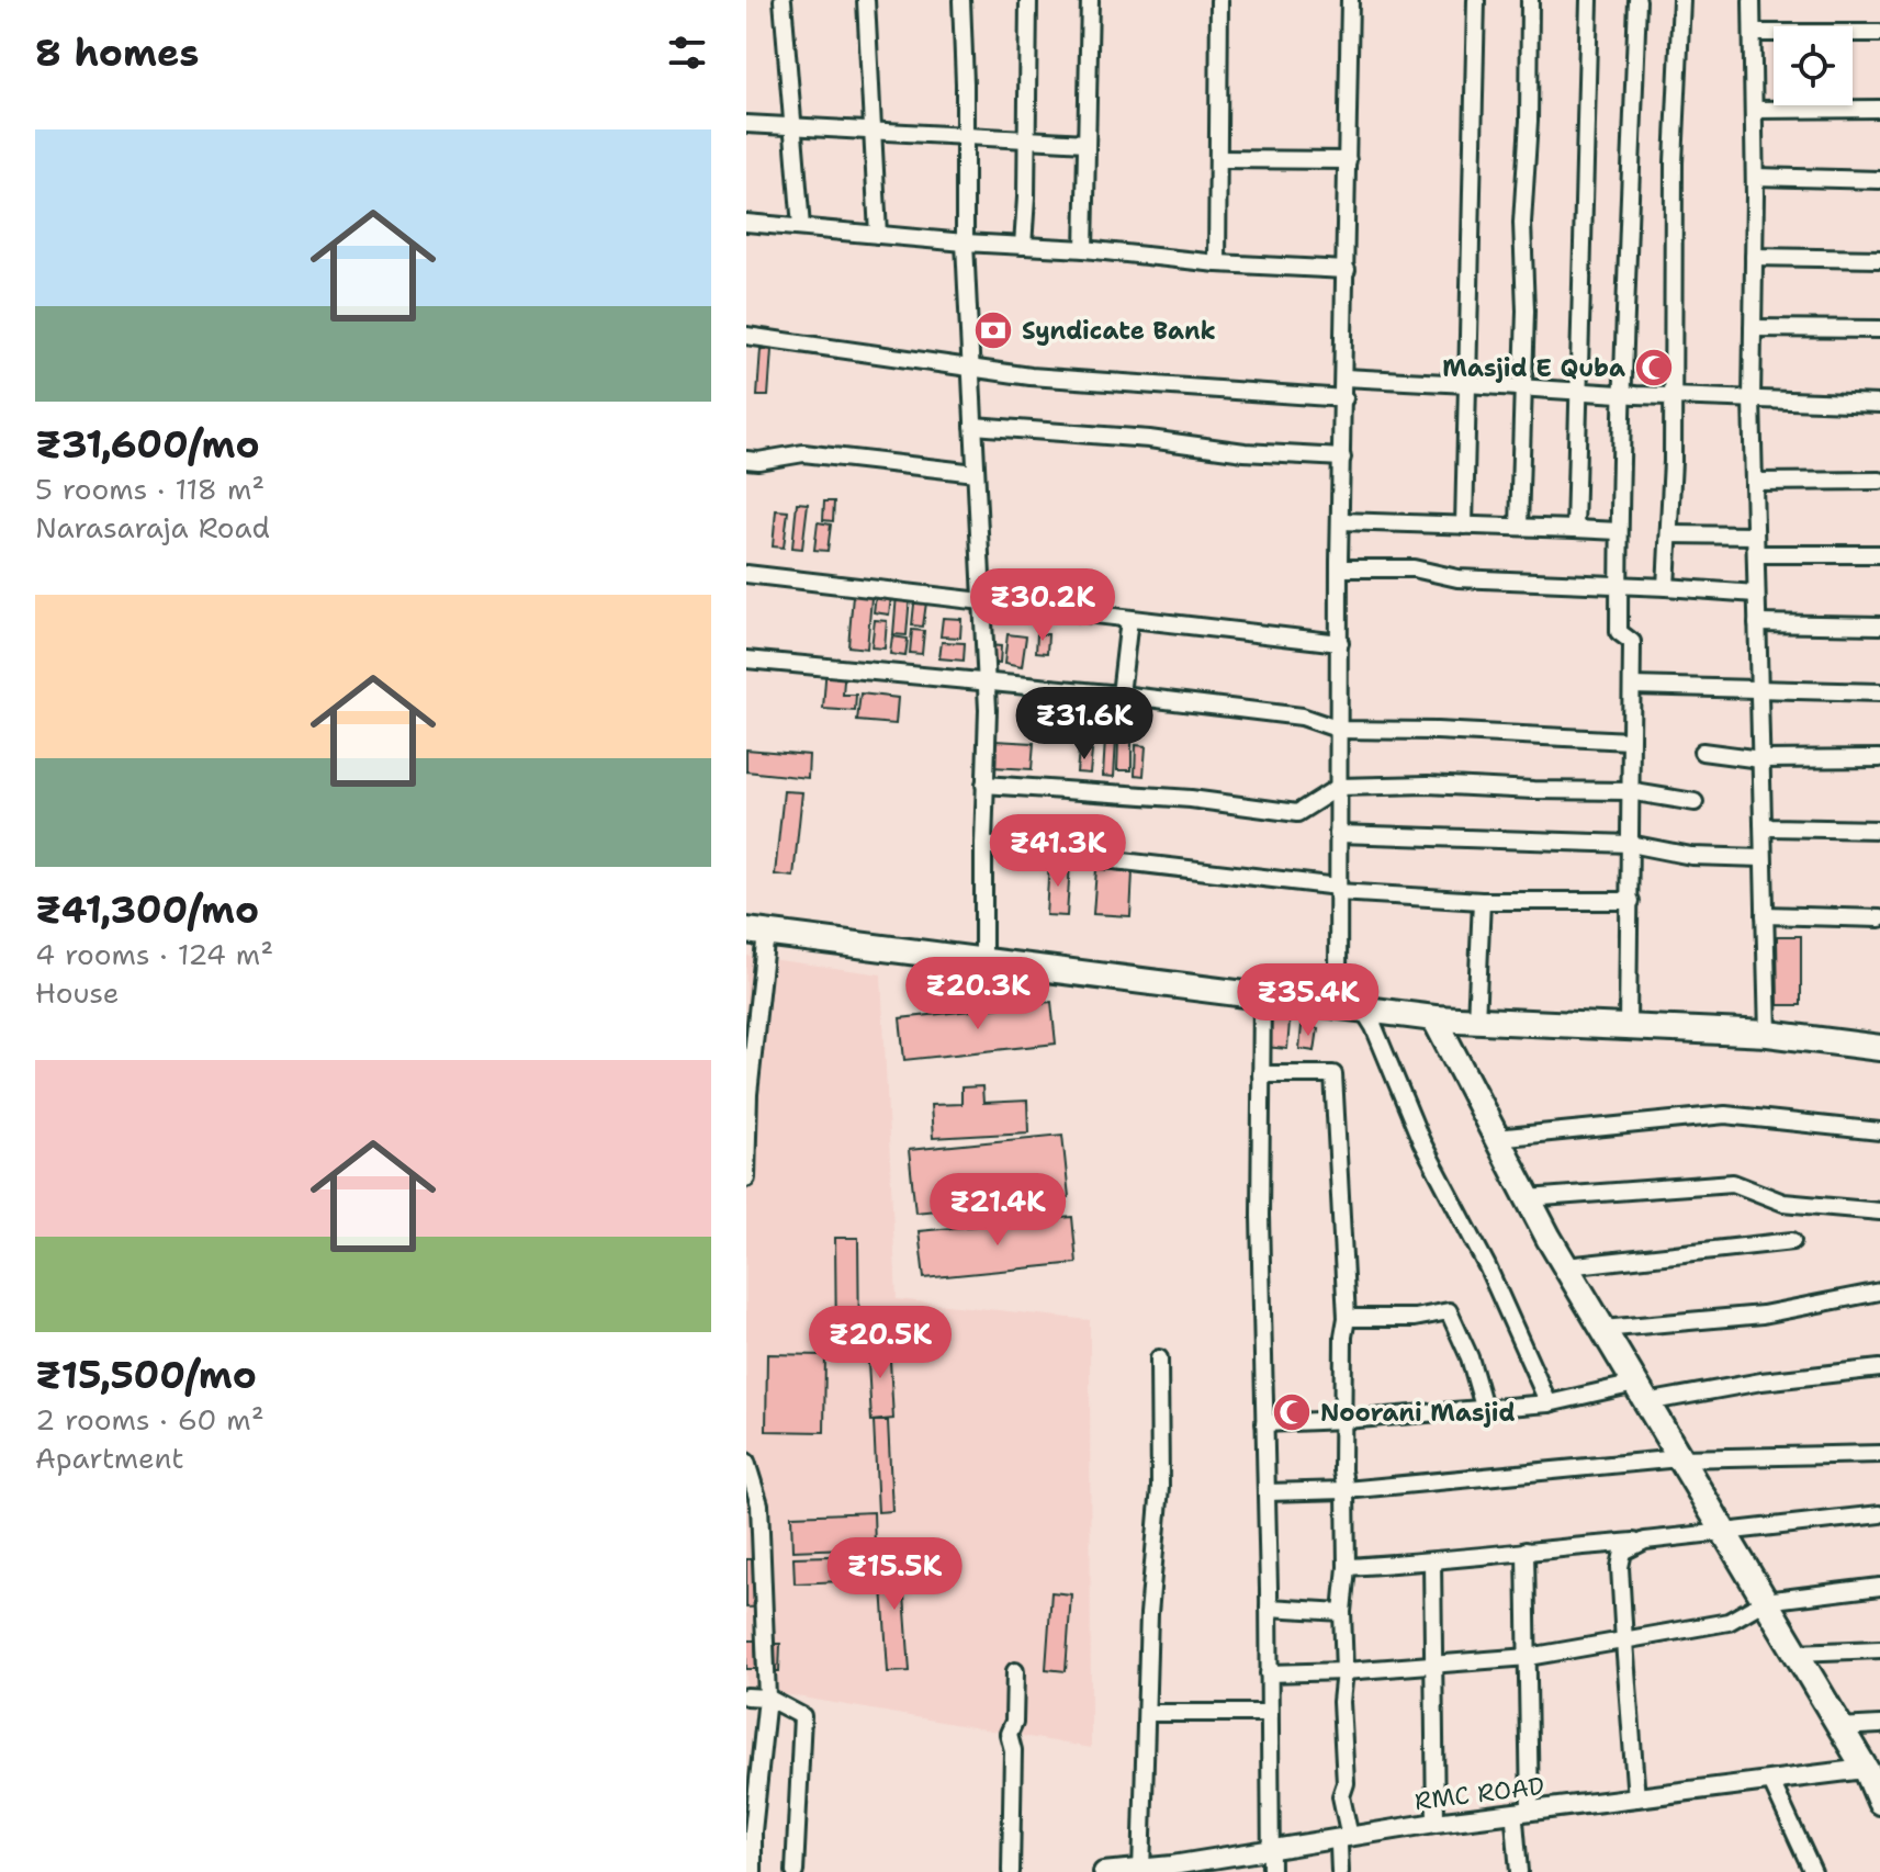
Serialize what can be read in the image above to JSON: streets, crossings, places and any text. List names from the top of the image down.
{
  "streets": {
    "street": ["RMC ROAD"]
  },
  "places": {
    "bank": ["Syndicate Bank"],
    "mosque": ["Masjid E Quba", "Noorani Masjid"]
  },
  "page": {
    "heading": "8 homes",
    "list": [
      {
        "name": "₹31,600/mo",
        "note": "5 rooms · 118 m² · Narasaraja Road"
      },
      {
        "name": "₹41,300/mo",
        "note": "4 rooms · 124 m² · House"
      },
      {
        "name": "₹15,500/mo",
        "note": "2 rooms · 60 m² · Apartment"
      }
    ],
    "price": [
      "₹30.2K",
      "₹31.6K",
      "₹41.3K",
      "₹20.3K",
      "₹35.4K",
      "₹21.4K",
      "₹20.5K",
      "₹15.5K"
    ]
  }
}
